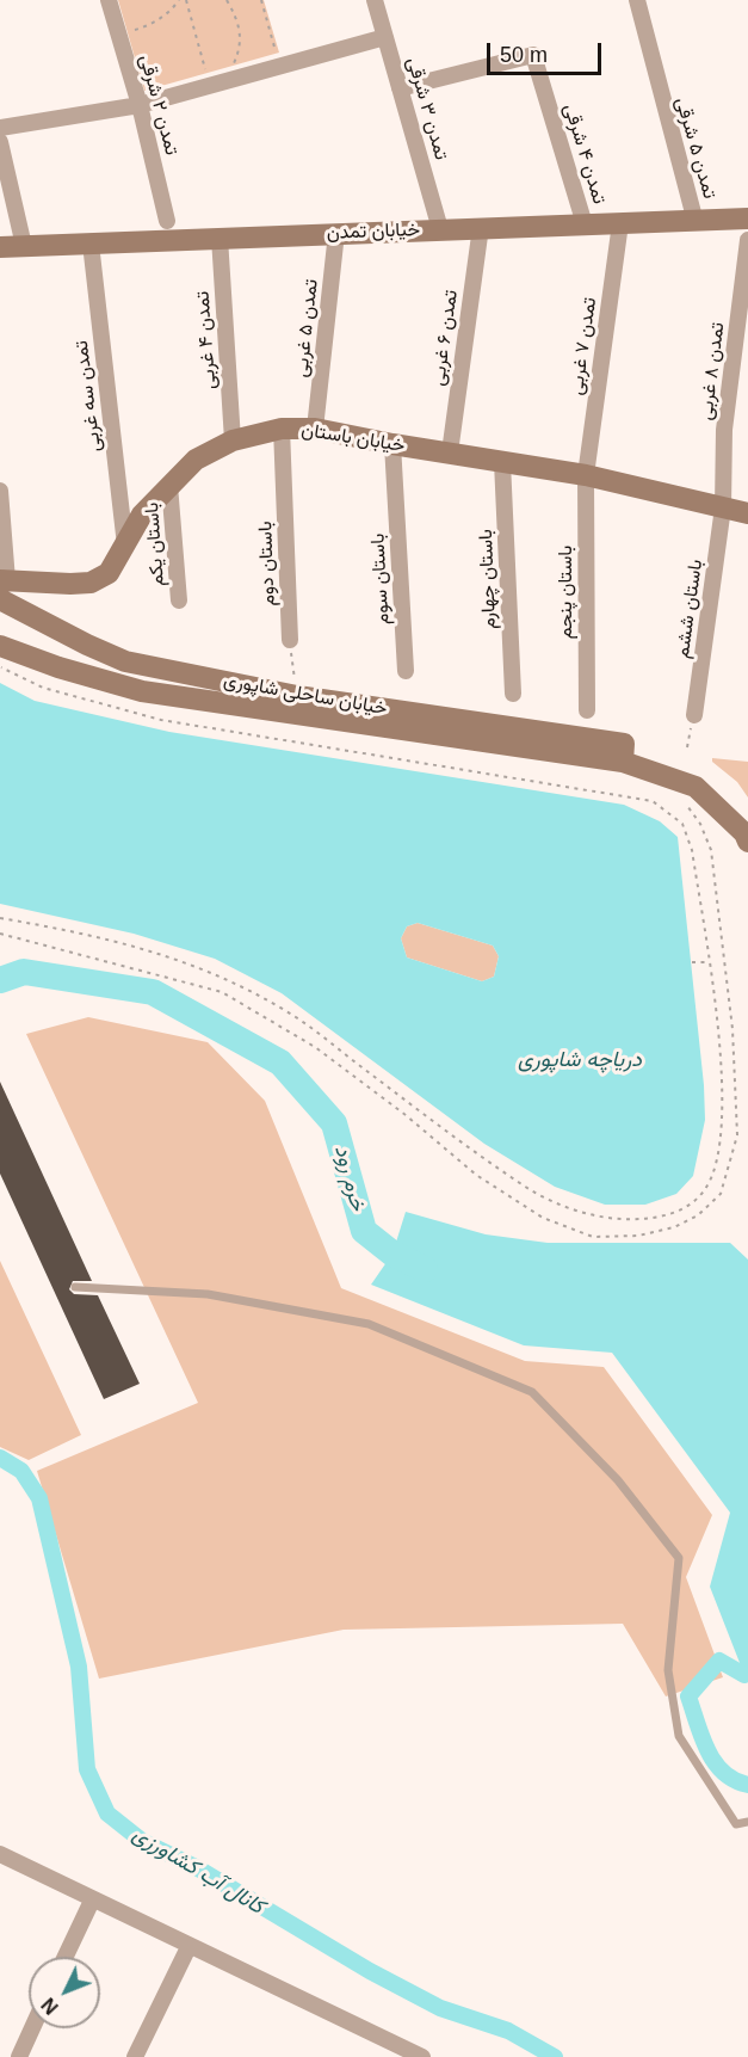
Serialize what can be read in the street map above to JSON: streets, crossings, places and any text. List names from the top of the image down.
{
  "streets": {
    "street": [
      "تمدن ۲ شرقی",
      "تمدن ۳ شرقی",
      "تمدن ۵ شرقی",
      "تمدن ۴ شرقی",
      "خیابان تمدن",
      "تمدن ۵ غربی",
      "تمدن ۶ غربی",
      "تمدن ۴ غربی",
      "تمدن ۷ غربی",
      "تمدن ۸ غربی",
      "تمدن سه غربی",
      "خیابان باستان",
      "باستان یکم",
      "باستان دوم",
      "باستان سوم",
      "باستان چهارم",
      "باستان پنجم",
      "باستان ششم",
      "خیابان ساحلی شاپوری"
    ]
  },
  "crossings": [
    ["تمدن ۳ شرقی", "تمدن ۴ شرقی"],
    ["تمدن ۳ شرقی", "خیابان تمدن"],
    ["تمدن ۵ شرقی", "خیابان تمدن"],
    ["تمدن ۴ شرقی", "خیابان تمدن"],
    ["خیابان تمدن", "تمدن ۵ غربی"],
    ["خیابان تمدن", "تمدن ۶ غربی"],
    ["خیابان تمدن", "تمدن ۴ غربی"],
    ["خیابان تمدن", "تمدن ۷ غربی"],
    ["خیابان تمدن", "تمدن سه غربی"],
    ["تمدن ۵ غربی", "خیابان باستان"],
    ["تمدن ۶ غربی", "خیابان باستان"],
    ["تمدن ۴ غربی", "خیابان باستان"],
    ["تمدن ۷ غربی", "خیابان باستان"],
    ["تمدن ۷ غربی", "باستان پنجم"],
    ["تمدن ۸ غربی", "خیابان باستان"],
    ["تمدن ۸ غربی", "باستان ششم"],
    ["تمدن سه غربی", "خیابان باستان"],
    ["خیابان باستان", "باستان یکم"],
    ["خیابان باستان", "باستان دوم"],
    ["خیابان باستان", "باستان سوم"],
    ["خیابان باستان", "باستان چهارم"],
    ["خیابان باستان", "باستان پنجم"],
    ["خیابان باستان", "باستان ششم"],
    ["خیابان باستان", "خیابان ساحلی شاپوری"]
  ],
  "water": ["دریاچه شاپوری", "خرم رود", "کانال آب کشاورزی"],
  "scale_bar": "50 m",
  "north": "bottom left"
}
